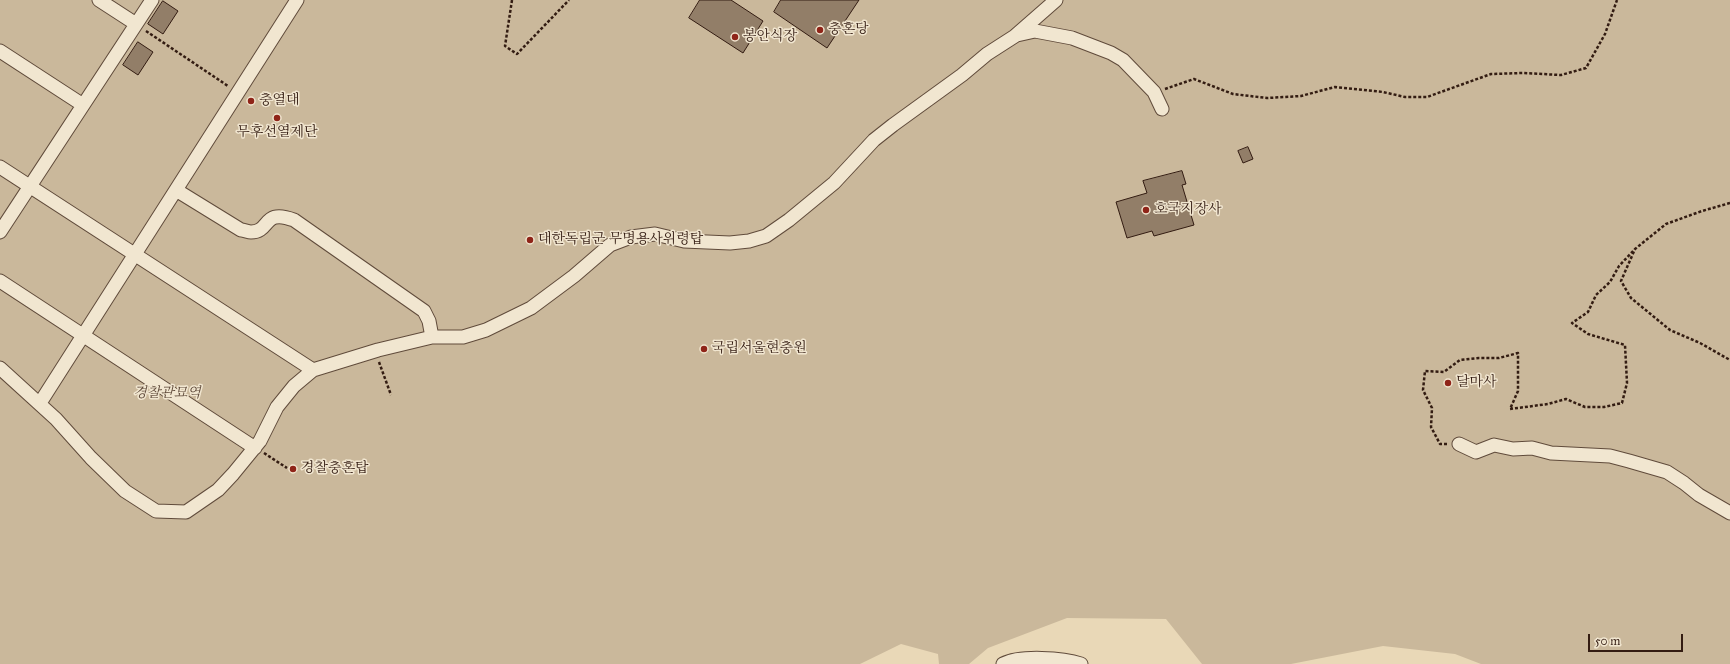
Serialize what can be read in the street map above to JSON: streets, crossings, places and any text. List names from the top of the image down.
{
  "parks": ["경찰관묘역"],
  "places": [
    "충혼당",
    "봉안식장",
    "충열대",
    "무후선열제단",
    "호국지장사",
    "대한독립군 무명용사위령탑",
    "국립서울현충원",
    "달마사",
    "경찰충혼탑"
  ],
  "scale_bar": "50 m"
}
